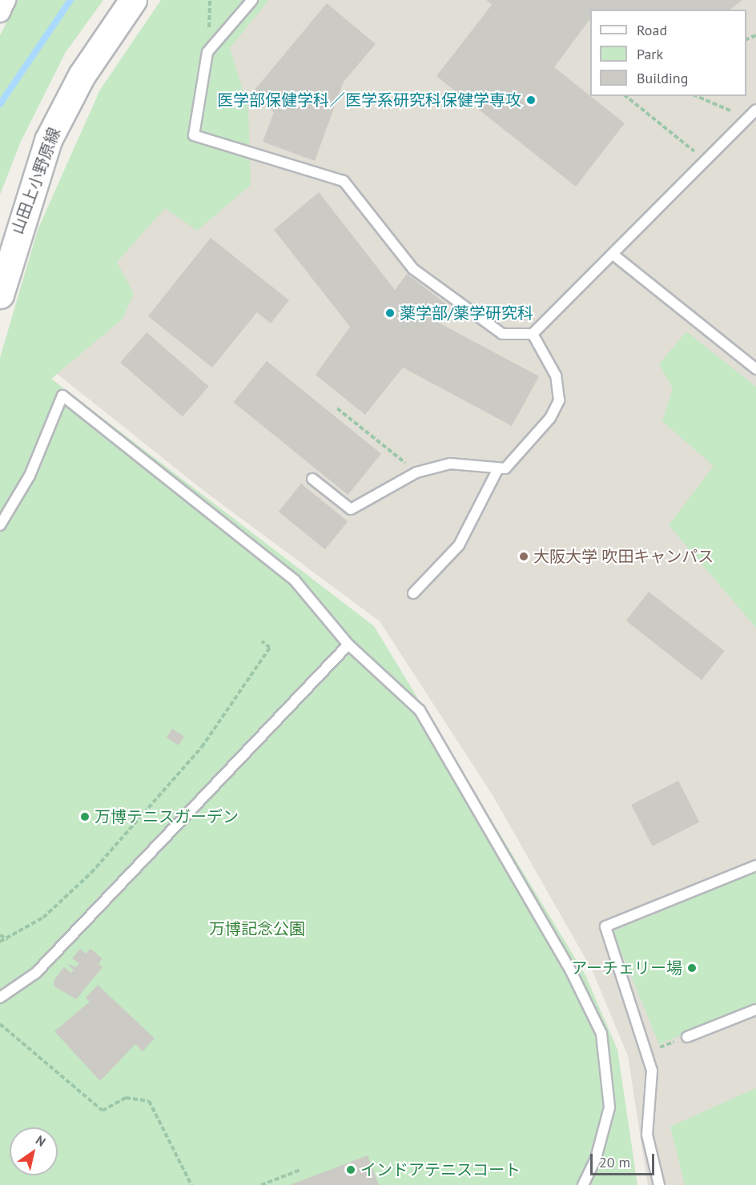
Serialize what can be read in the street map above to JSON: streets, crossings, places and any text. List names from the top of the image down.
{
  "streets": {
    "main road": ["山田上小野原線"]
  },
  "parks": ["万博記念公園"],
  "places": [
    "医学部保健学科／医学系研究科保健学専攻",
    "薬学部/薬学研究科",
    "大阪大学 吹田キャンパス",
    "万博テニスガーデン",
    "アーチェリー場",
    "インドアテニスコート"
  ],
  "legend": ["Road", "Park", "Building"],
  "scale_bar": "20 m",
  "north": "top right"
}
